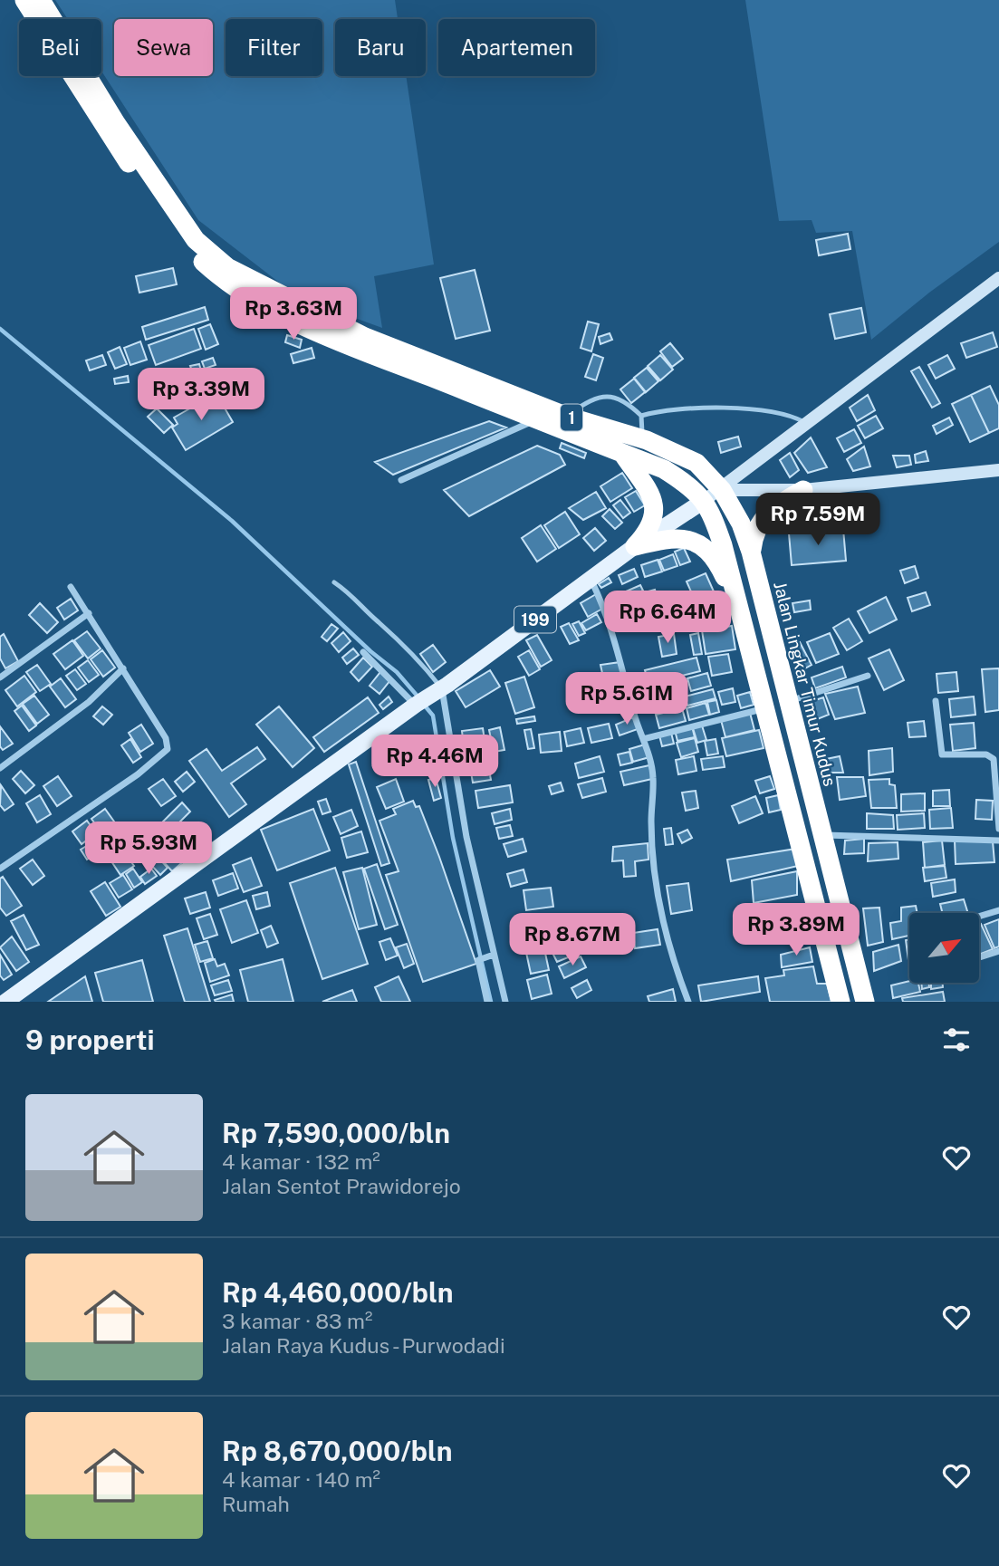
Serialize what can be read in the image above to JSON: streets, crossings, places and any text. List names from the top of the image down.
{
  "streets": {
    "highway": ["1", "Jalan Lingkar Timur Kudus"],
    "main road": ["199"]
  },
  "crossings": [
    ["1", "199"]
  ],
  "north": "top right",
  "page": {
    "chip": [
      "Beli",
      "Sewa",
      "Filter",
      "Baru",
      "Apartemen"
    ],
    "price": [
      "Rp 3.63M",
      "Rp 3.39M",
      "Rp 7.59M",
      "Rp 6.64M",
      "Rp 5.61M",
      "Rp 4.46M",
      "Rp 5.93M",
      "Rp 3.89M",
      "Rp 8.67M"
    ],
    "heading": "9 properti",
    "list": [
      {
        "name": "Rp 7,590,000/bln",
        "note": "4 kamar · 132 m² · Jalan Sentot Prawidorejo"
      },
      {
        "name": "Rp 4,460,000/bln",
        "note": "3 kamar · 83 m² · Jalan Raya Kudus - Purwodadi"
      },
      {
        "name": "Rp 8,670,000/bln",
        "note": "4 kamar · 140 m² · Rumah"
      }
    ]
  }
}
